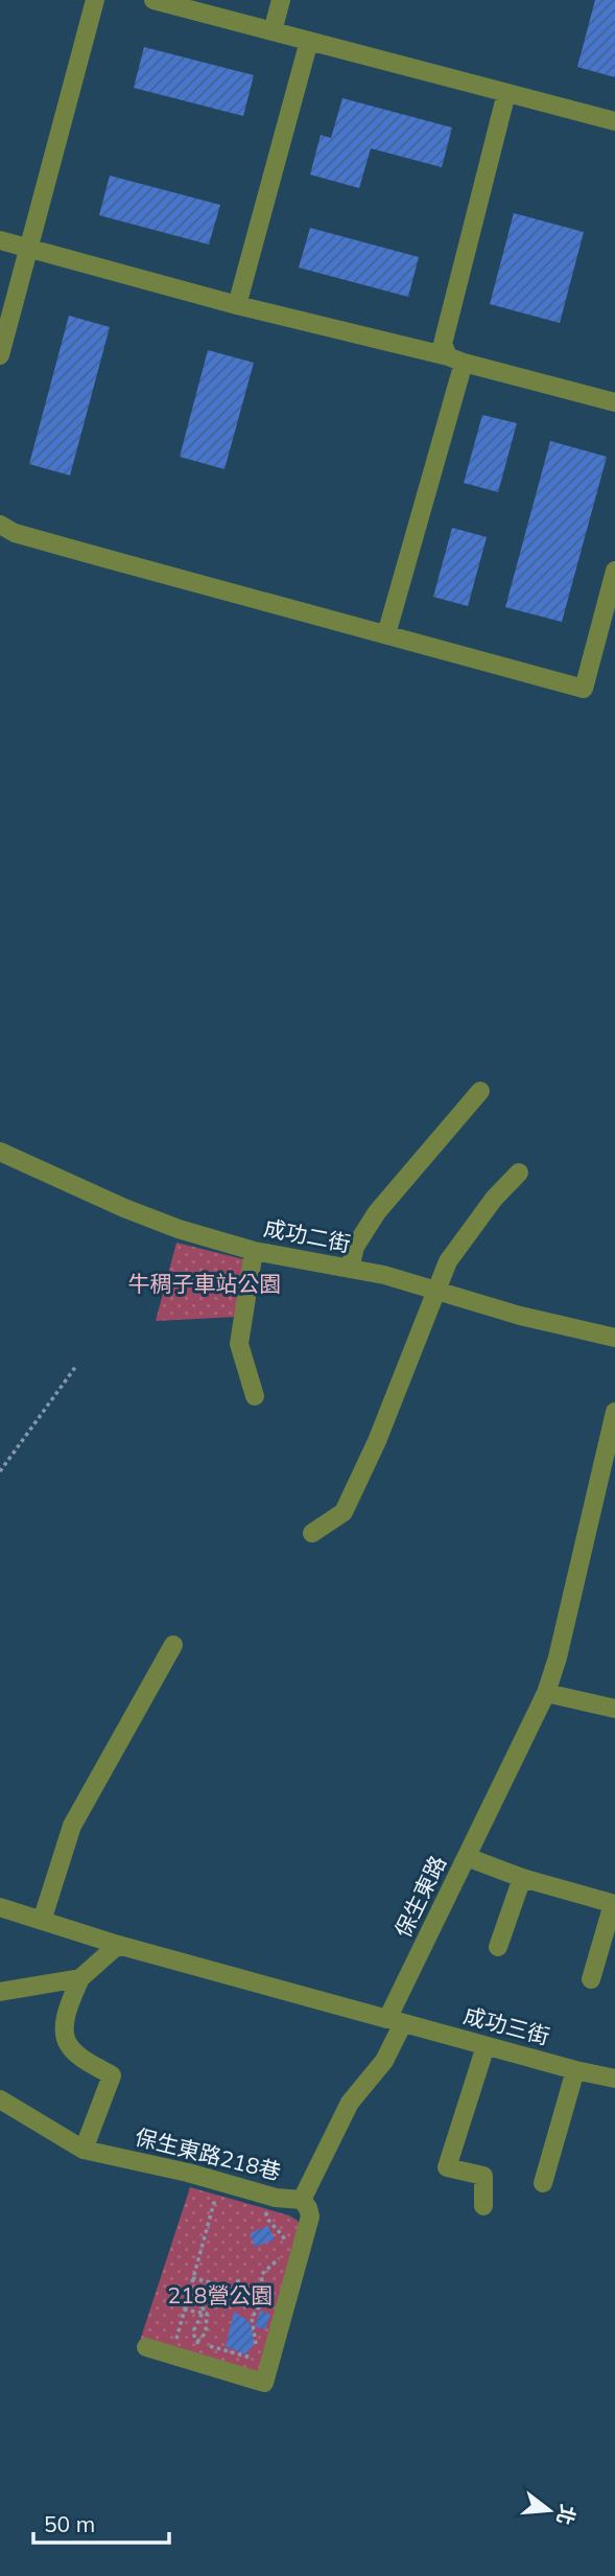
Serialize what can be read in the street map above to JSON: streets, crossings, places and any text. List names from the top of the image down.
{
  "streets": {
    "street": [
      "成功二街",
      "保生東路",
      "成功三街",
      "保生東路218巷"
    ]
  },
  "crossings": [
    ["保生東路", "成功三街"],
    ["保生東路", "保生東路218巷"],
    ["成功三街", "保生東路218巷"]
  ],
  "parks": ["牛稠子車站公園", "218營公園"],
  "scale_bar": "50 m",
  "north": "right"
}
